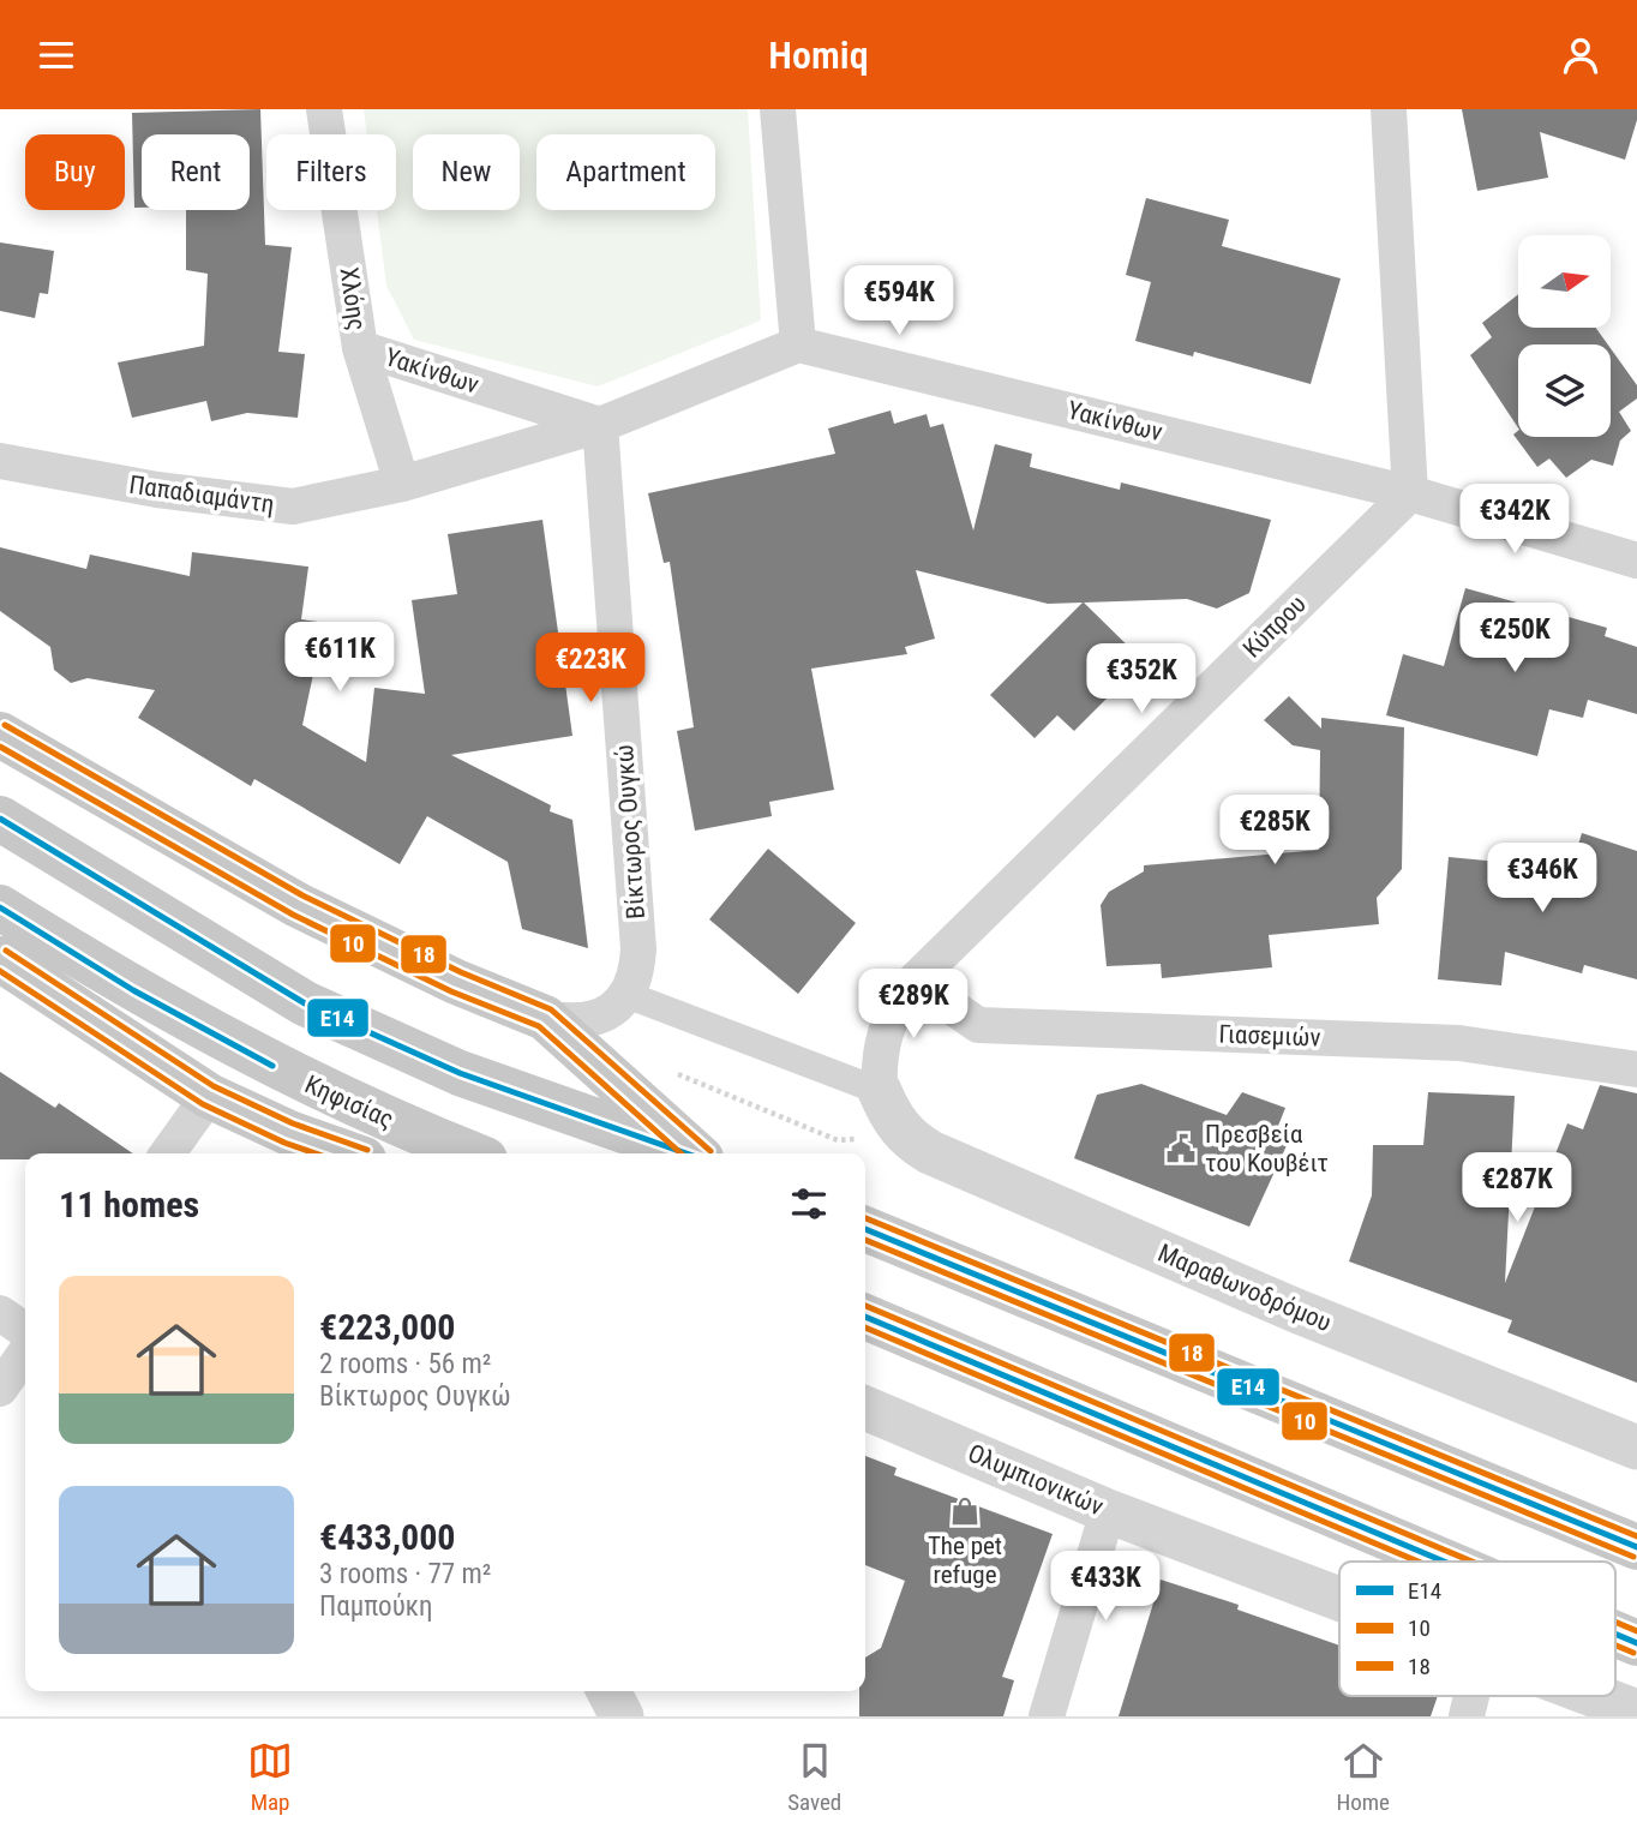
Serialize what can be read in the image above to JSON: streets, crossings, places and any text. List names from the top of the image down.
{
  "streets": {
    "main road": ["Κηφισίας"],
    "street": [
      "Χλόης",
      "Υακίνθων",
      "Παπαδιαμάντη",
      "Κύπρου",
      "Βίκτωρος Ουγκώ",
      "Γιασεμιών",
      "Μαραθωνοδρόμου",
      "Ολυμπιονικών"
    ]
  },
  "crossings": [
    ["Χλόης", "Υακίνθων"],
    ["Χλόης", "Παπαδιαμάντη"],
    ["Υακίνθων", "Κύπρου"],
    ["Υακίνθων", "Βίκτωρος Ουγκώ"],
    ["Κύπρου", "Γιασεμιών"],
    ["Κύπρου", "Μαραθωνοδρόμου"]
  ],
  "places": {
    "public building": ["Πρεσβεία του Κουβέιτ"],
    "shop": ["The pet refuge"]
  },
  "lines": ["transit line 18", "transit line 10", "transit line Ε14"],
  "legend": ["Ε14", "10", "18"],
  "north": "right",
  "page": {
    "header": "Homiq",
    "chip": [
      "Buy",
      "Rent",
      "Filters",
      "New",
      "Apartment"
    ],
    "price": [
      "€594K",
      "€342K",
      "€250K",
      "€611K",
      "€223K",
      "€352K",
      "€285K",
      "€346K",
      "€289K",
      "€287K",
      "€433K"
    ],
    "heading": "11 homes",
    "list": [
      {
        "name": "€223,000",
        "note": "2 rooms · 56 m² · Βίκτωρος Ουγκώ"
      },
      {
        "name": "€433,000",
        "note": "3 rooms · 77 m² · Παμπούκη"
      }
    ],
    "tabs": ["Map", "Saved", "Home"]
  }
}
